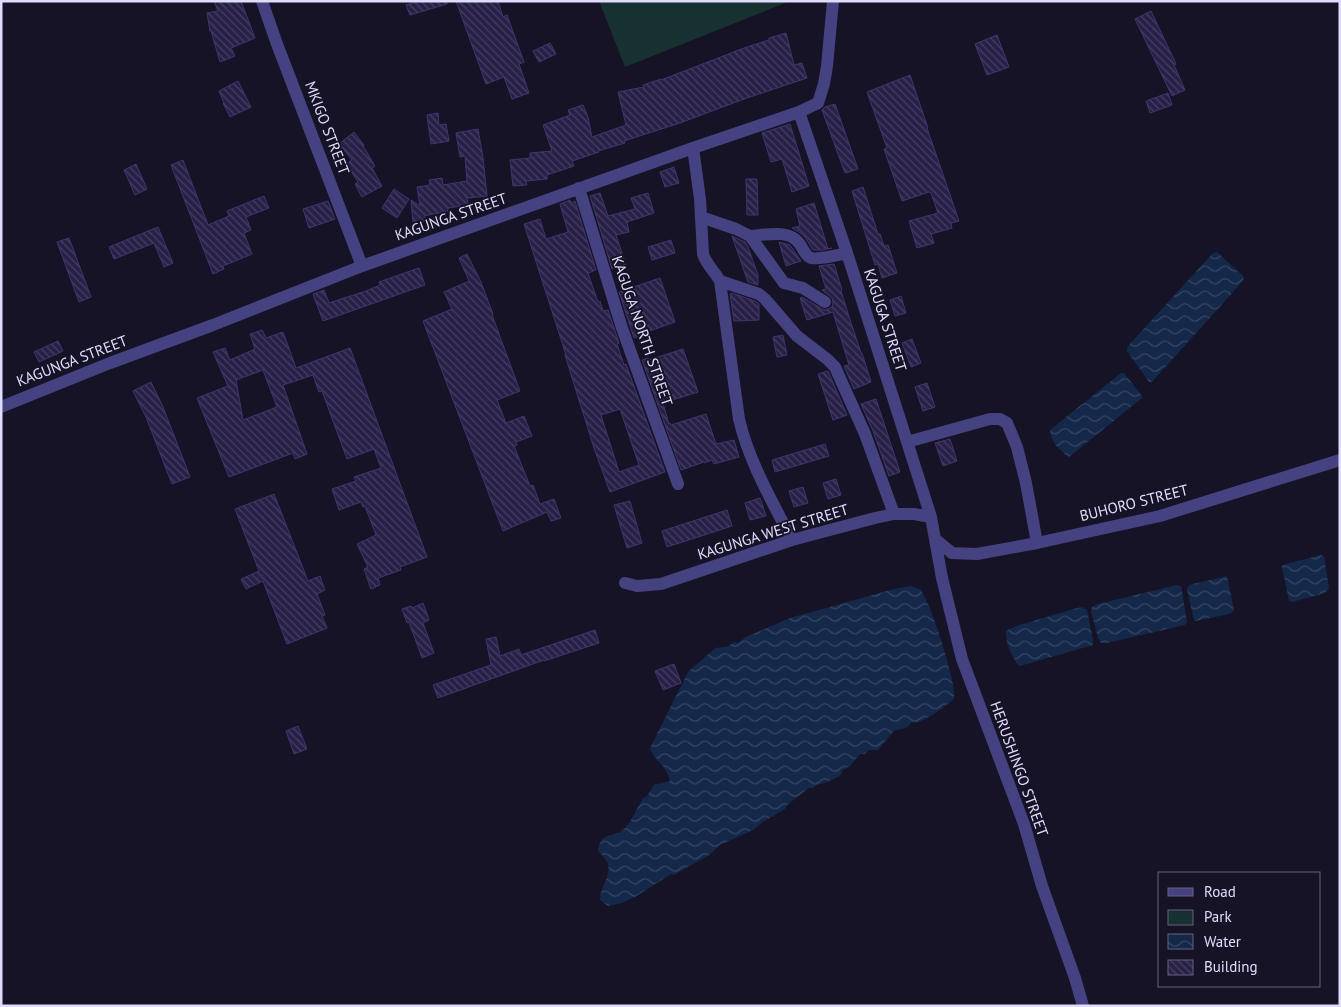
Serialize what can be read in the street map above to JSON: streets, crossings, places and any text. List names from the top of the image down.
{
  "streets": {
    "street": [
      "MKIGO STREET",
      "KAGUNGA STREET",
      "KAGUGA STREET",
      "KAGUGA NORTH STREET",
      "BUHORO STREET",
      "KAGUNGA WEST STREET",
      "HERUSHINGO STREET"
    ]
  },
  "crossings": [
    ["MKIGO STREET", "KAGUNGA STREET"],
    ["KAGUNGA STREET", "KAGUGA STREET"],
    ["KAGUNGA STREET", "KAGUGA NORTH STREET"],
    ["KAGUGA STREET", "BUHORO STREET"],
    ["KAGUGA STREET", "KAGUNGA WEST STREET"],
    ["KAGUGA STREET", "HERUSHINGO STREET"],
    ["BUHORO STREET", "HERUSHINGO STREET"]
  ],
  "legend": [
    "Road",
    "Park",
    "Water",
    "Building"
  ]
}
